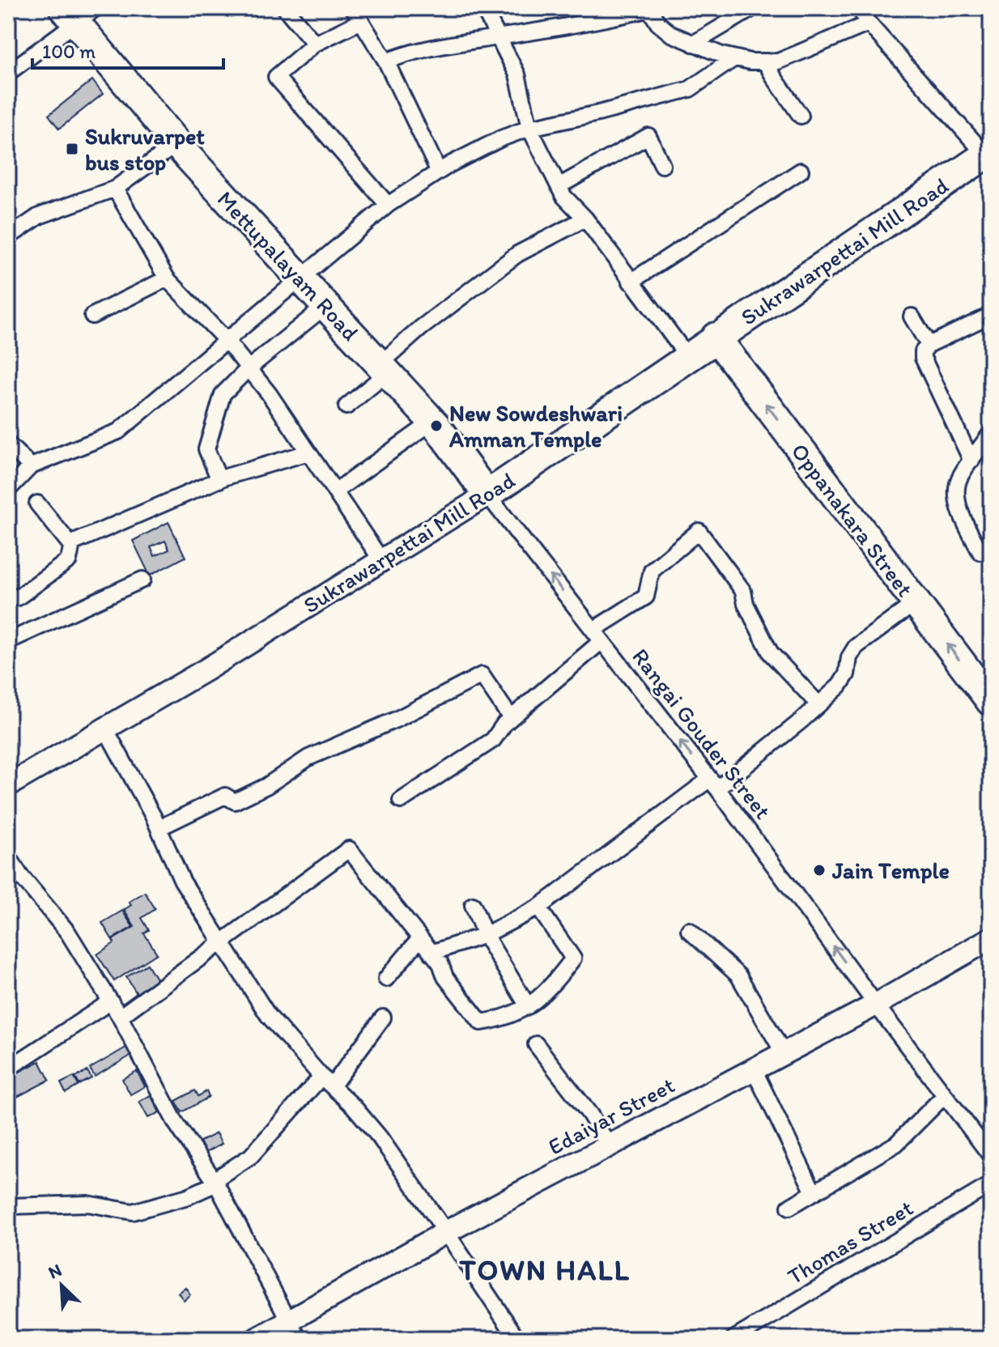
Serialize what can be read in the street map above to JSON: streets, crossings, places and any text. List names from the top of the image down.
{
  "streets": {
    "highway": ["Sukrawarpettai Mill Road", "Mettupalayam Road", "Oppanakara Street"],
    "street": ["Rangai Gouder Street", "Edaiyar Street", "Thomas Street"]
  },
  "crossings": [
    ["Sukrawarpettai Mill Road", "Mettupalayam Road"],
    ["Sukrawarpettai Mill Road", "Oppanakara Street"],
    ["Sukrawarpettai Mill Road", "Rangai Gouder Street"],
    ["Mettupalayam Road", "Rangai Gouder Street"],
    ["Rangai Gouder Street", "Edaiyar Street"]
  ],
  "one_way": ["Oppanakara Street", "Rangai Gouder Street"],
  "districts": ["TOWN HALL"],
  "places": {
    "transit": ["Sukruvarpet bus stop"],
    "other": ["New Sowdeshwari Amman Temple", "Jain Temple"]
  },
  "scale_bar": "100 m",
  "north": "top left"
}
